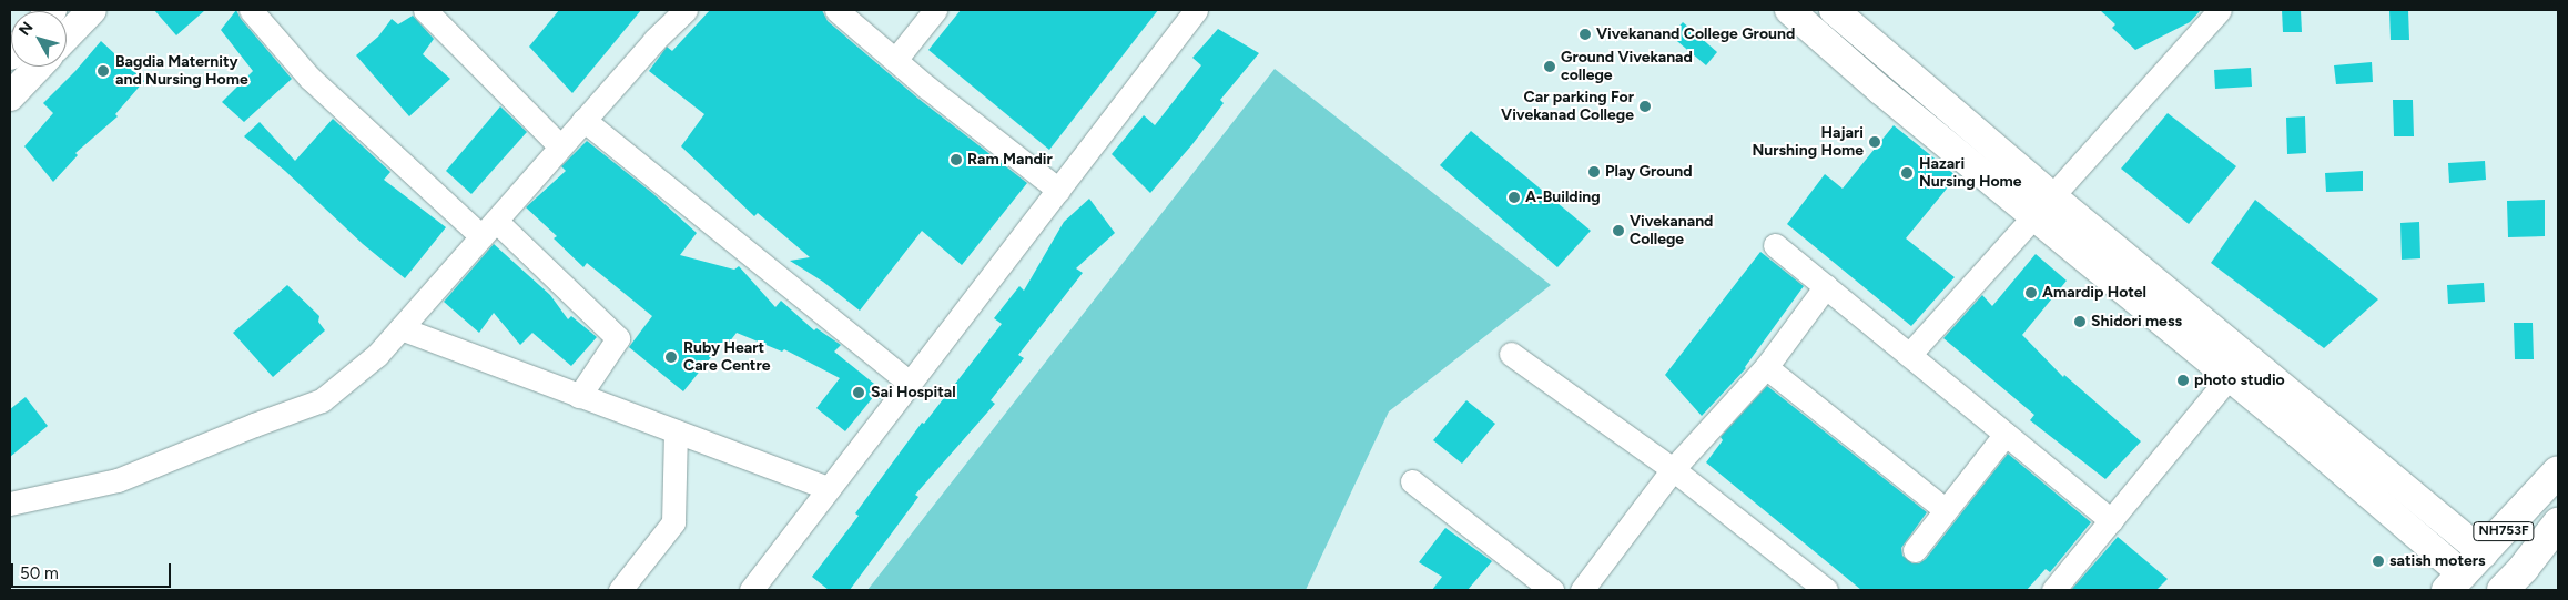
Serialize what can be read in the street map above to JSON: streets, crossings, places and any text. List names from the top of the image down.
{
  "streets": {
    "highway": ["NH753F"]
  },
  "places": [
    "Vivekanand College Ground",
    "Ground Vivekanad college",
    "Bagdia Maternity and Nursing Home",
    "Car parking For Vivekanad College",
    "Hajari Nurshing Home",
    "Ram Mandir",
    "Play Ground",
    "Hazari Nursing Home",
    "A-Building",
    "Vivekanand College",
    "Amardip Hotel",
    "Shidori mess",
    "Ruby Heart Care Centre",
    "photo studio",
    "Sai Hospital",
    "satish moters"
  ],
  "scale_bar": "50 m",
  "north": "top left"
}
